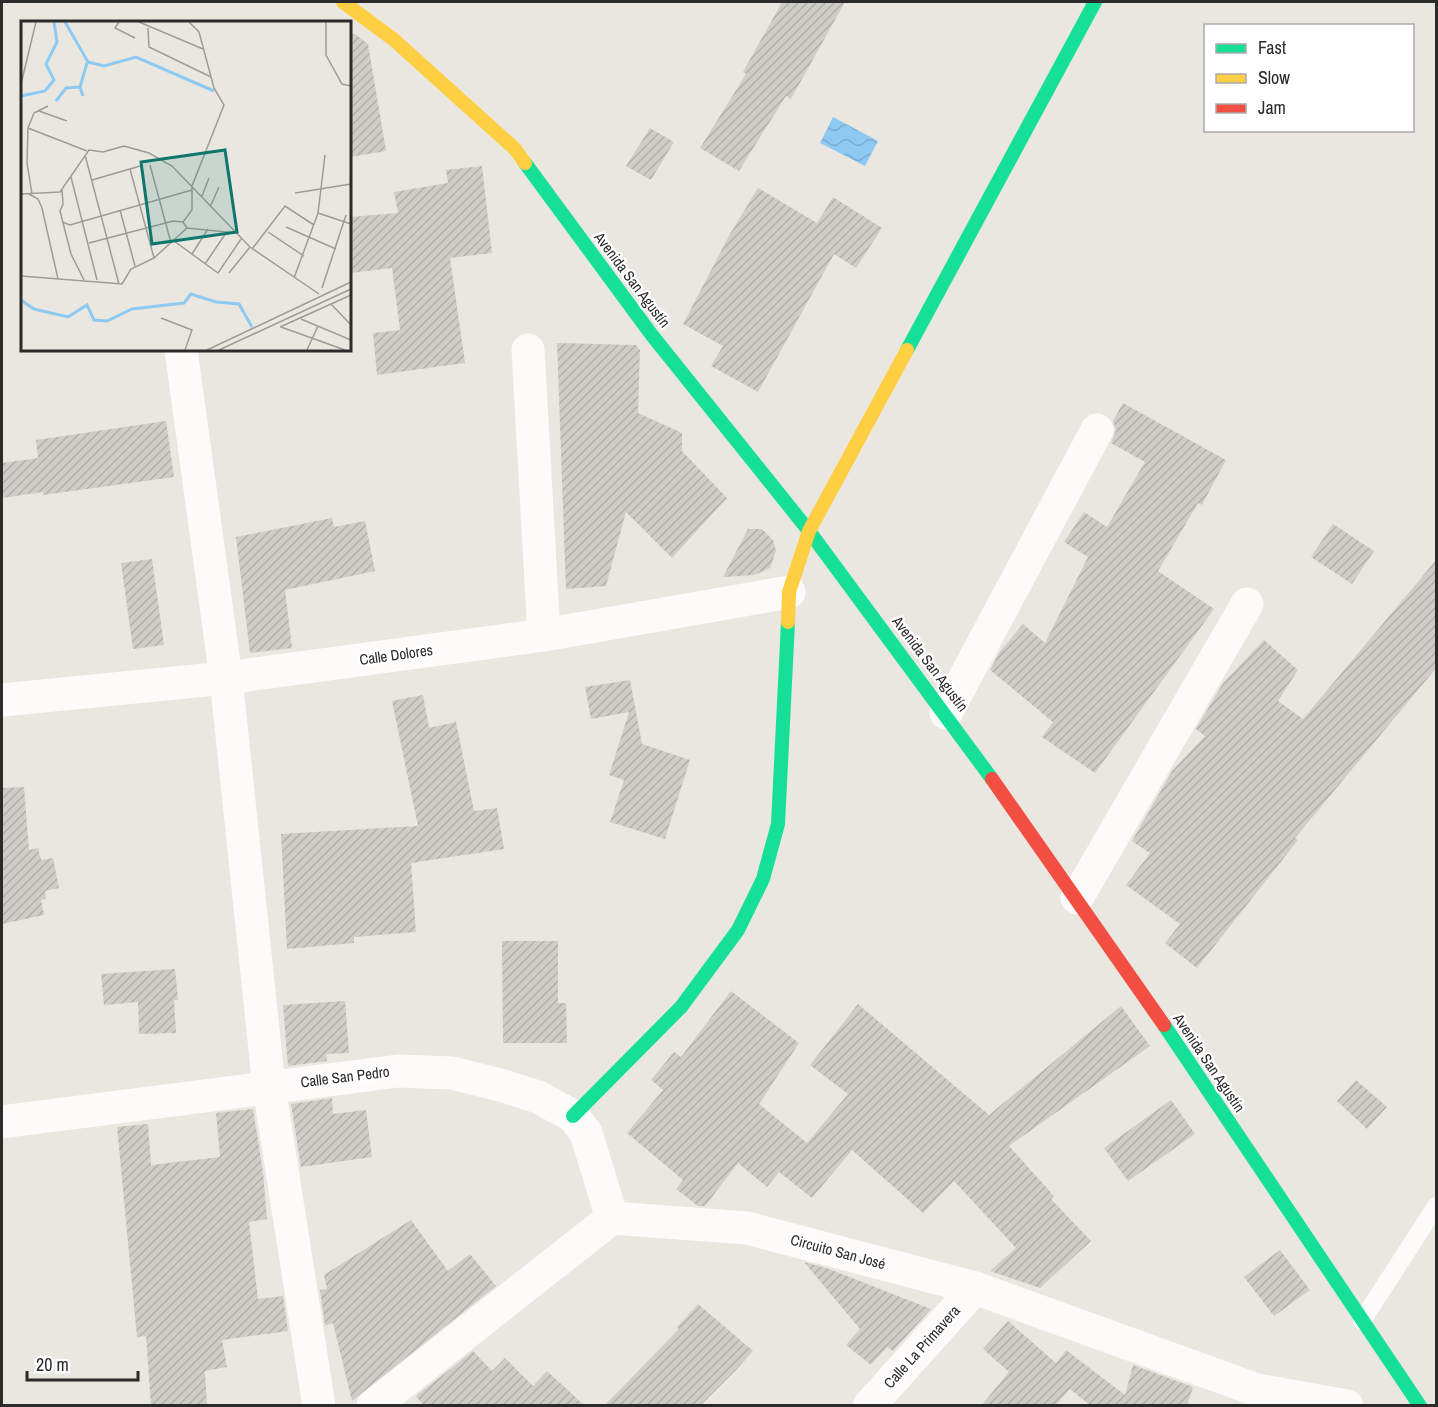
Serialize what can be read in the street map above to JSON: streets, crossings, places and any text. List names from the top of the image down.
{
  "streets": {
    "street": [
      "Avenida San Agustín",
      "Calle Dolores",
      "Calle San Pedro",
      "Circuito San José",
      "Calle La Primavera"
    ]
  },
  "crossings": [
    ["Calle San Pedro", "Circuito San José"],
    ["Circuito San José", "Calle La Primavera"]
  ],
  "legend": ["Fast", "Slow", "Jam"],
  "scale_bar": "20 m"
}
